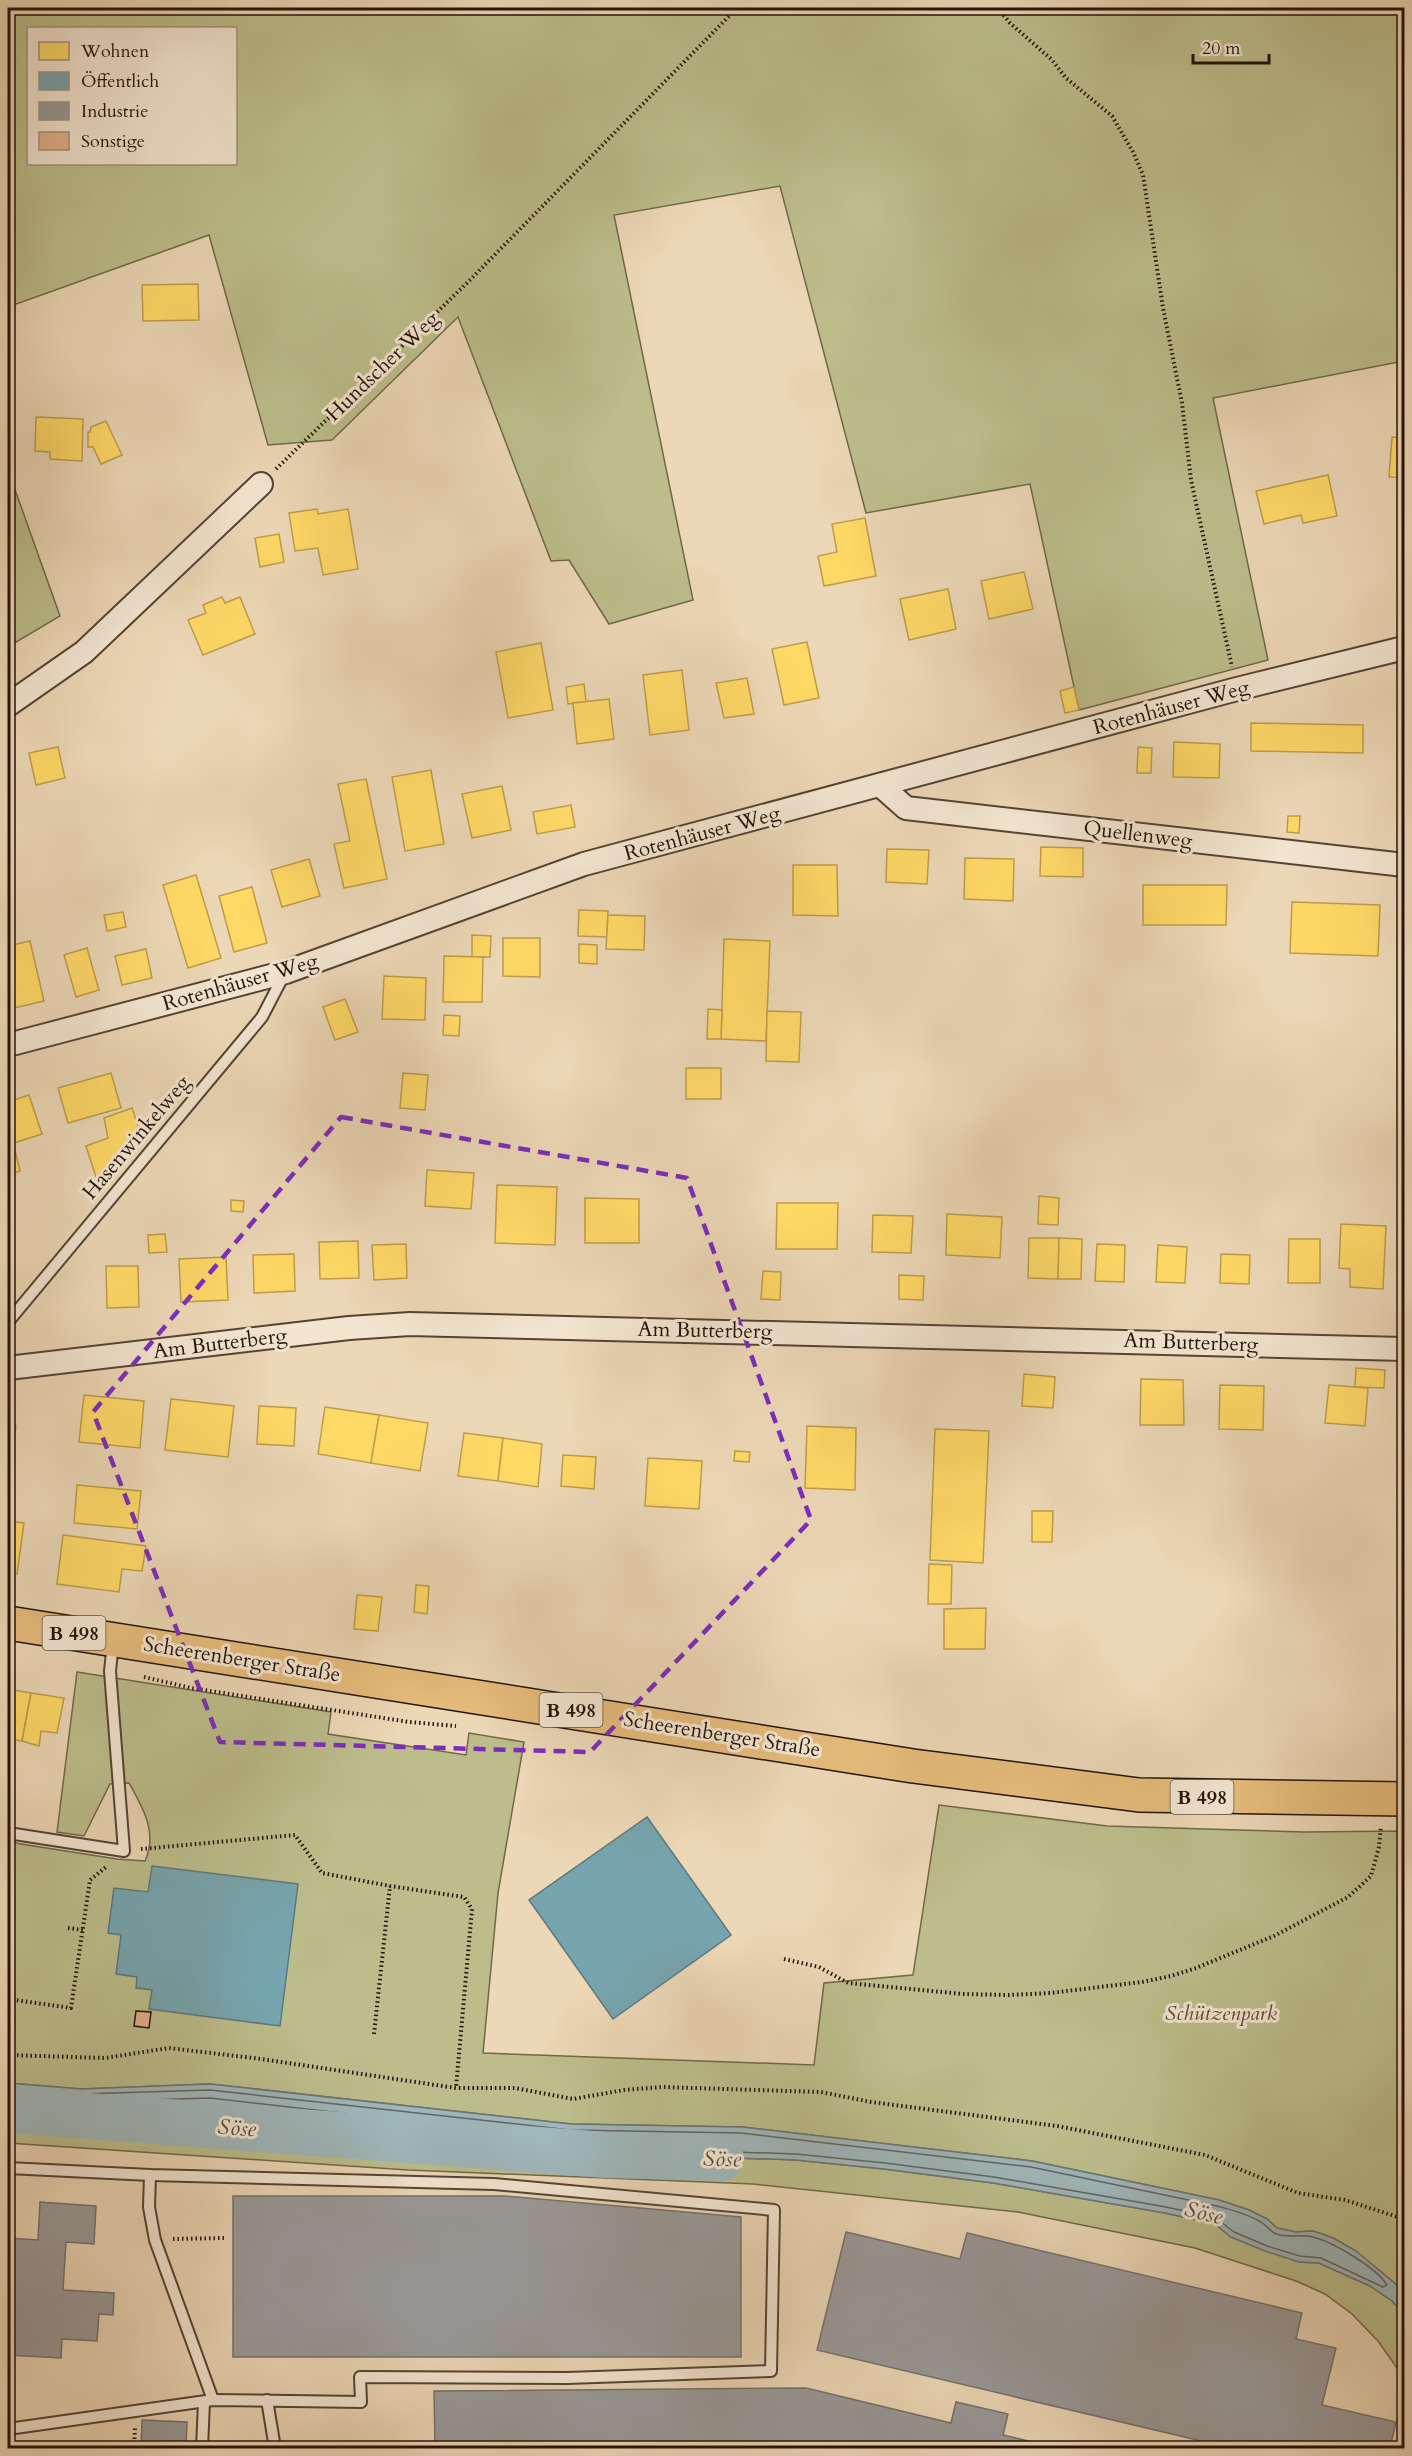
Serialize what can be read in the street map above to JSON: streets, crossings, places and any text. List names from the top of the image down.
{
  "streets": {
    "main road": ["B 498", "Scheerenberger Straße"],
    "street": ["Rotenhäuser Weg", "Quellenweg", "Am Butterberg"],
    "lane": ["Hasenwinkelweg"],
    "path": ["Hundscher Weg"]
  },
  "crossings": [
    ["Rotenhäuser Weg", "Quellenweg"],
    ["Rotenhäuser Weg", "Hasenwinkelweg"]
  ],
  "water": ["Söse"],
  "parks": ["Schützenpark"],
  "legend": [
    "Wohnen",
    "Öffentlich",
    "Industrie",
    "Sonstige"
  ],
  "scale_bar": "20 m"
}
